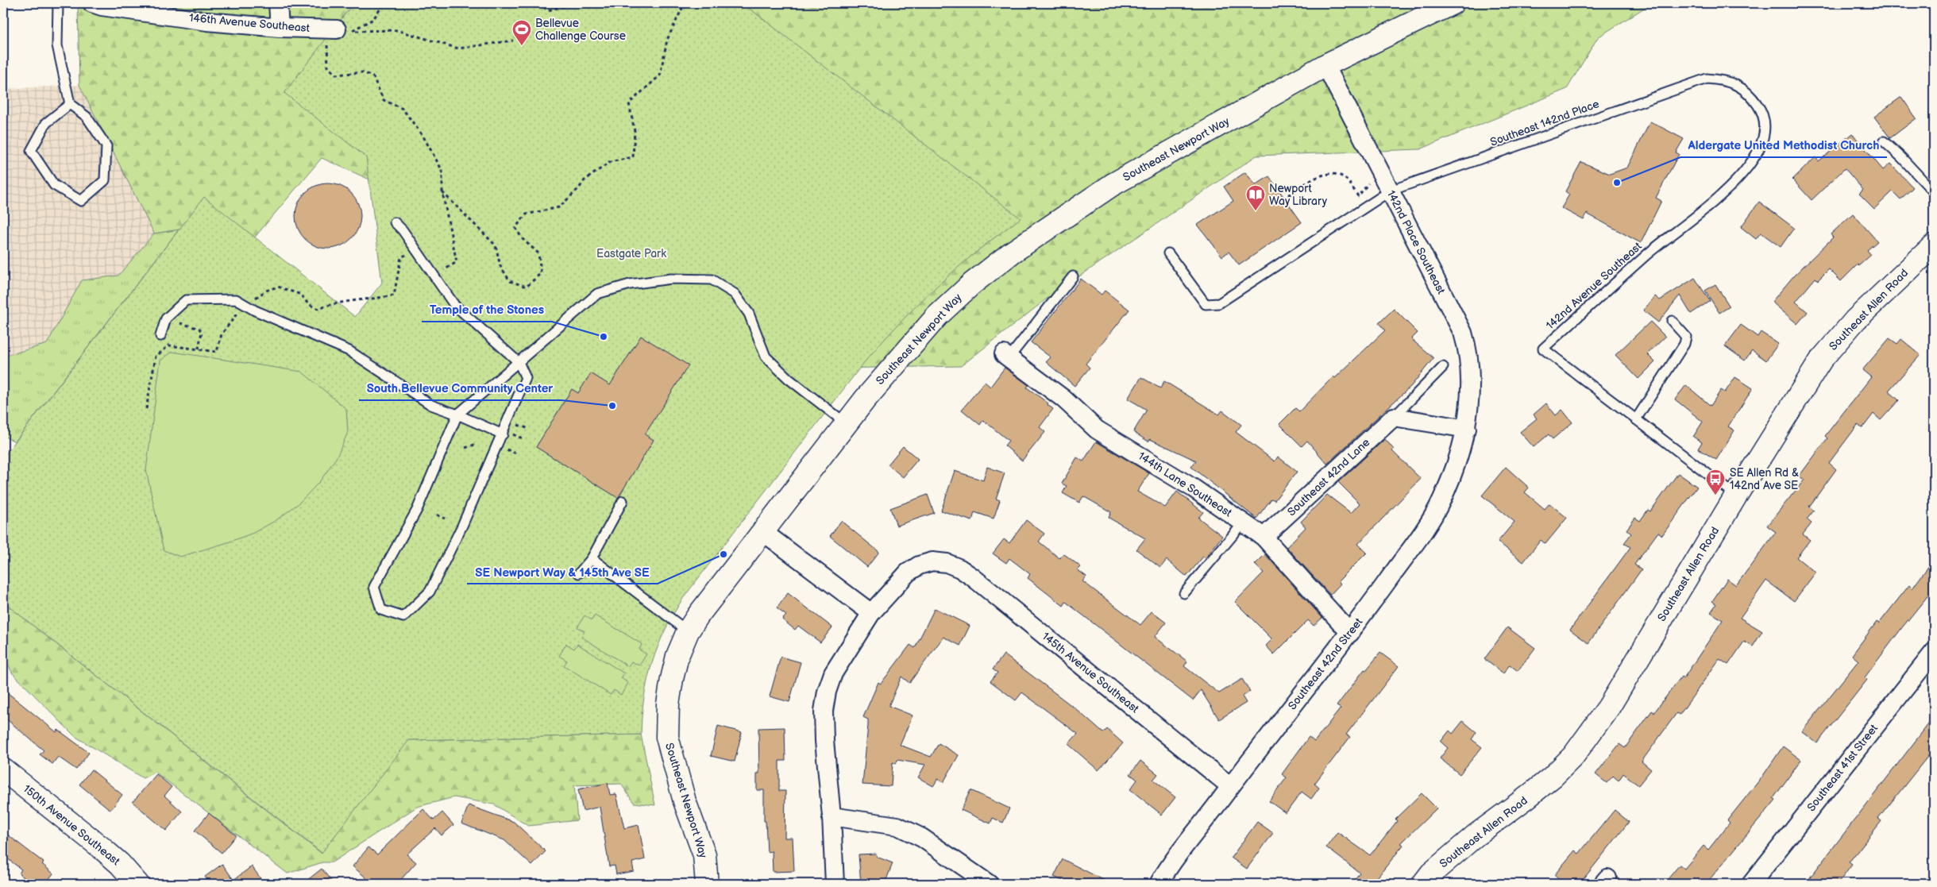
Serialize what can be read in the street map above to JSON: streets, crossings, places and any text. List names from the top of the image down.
{
  "streets": {
    "main road": ["Southeast Newport Way", "Southeast Allen Road", "150th Avenue Southeast"],
    "street": [
      "146th Avenue Southeast",
      "142nd Place Southeast",
      "Southeast 42nd Lane",
      "144th Lane Southeast",
      "Southeast 42nd Street",
      "145th Avenue Southeast",
      "Southeast 41st Street"
    ],
    "lane": ["Southeast 142nd Place", "142nd Avenue Southeast"]
  },
  "crossings": [
    ["Southeast 142nd Place", "142nd Place Southeast"],
    ["Southeast 142nd Place", "142nd Avenue Southeast"],
    ["Southeast Newport Way", "142nd Place Southeast"],
    ["142nd Place Southeast", "Southeast 42nd Street"],
    ["142nd Avenue Southeast", "Southeast Allen Road"],
    ["Southeast 42nd Lane", "144th Lane Southeast"],
    ["144th Lane Southeast", "Southeast 42nd Street"],
    ["Southeast 42nd Street", "145th Avenue Southeast"]
  ],
  "parks": ["Eastgate Park"],
  "places": {
    "sports": ["Bellevue Challenge Course"],
    "other": [
      "Aldergate United Methodist Church",
      "Temple of the Stones",
      "South Bellevue Community Center",
      "SE Newport Way & 145th Ave SE"
    ],
    "library": ["Newport Way Library"],
    "bus stop": ["SE Allen Rd & 142nd Ave SE"]
  }
}
